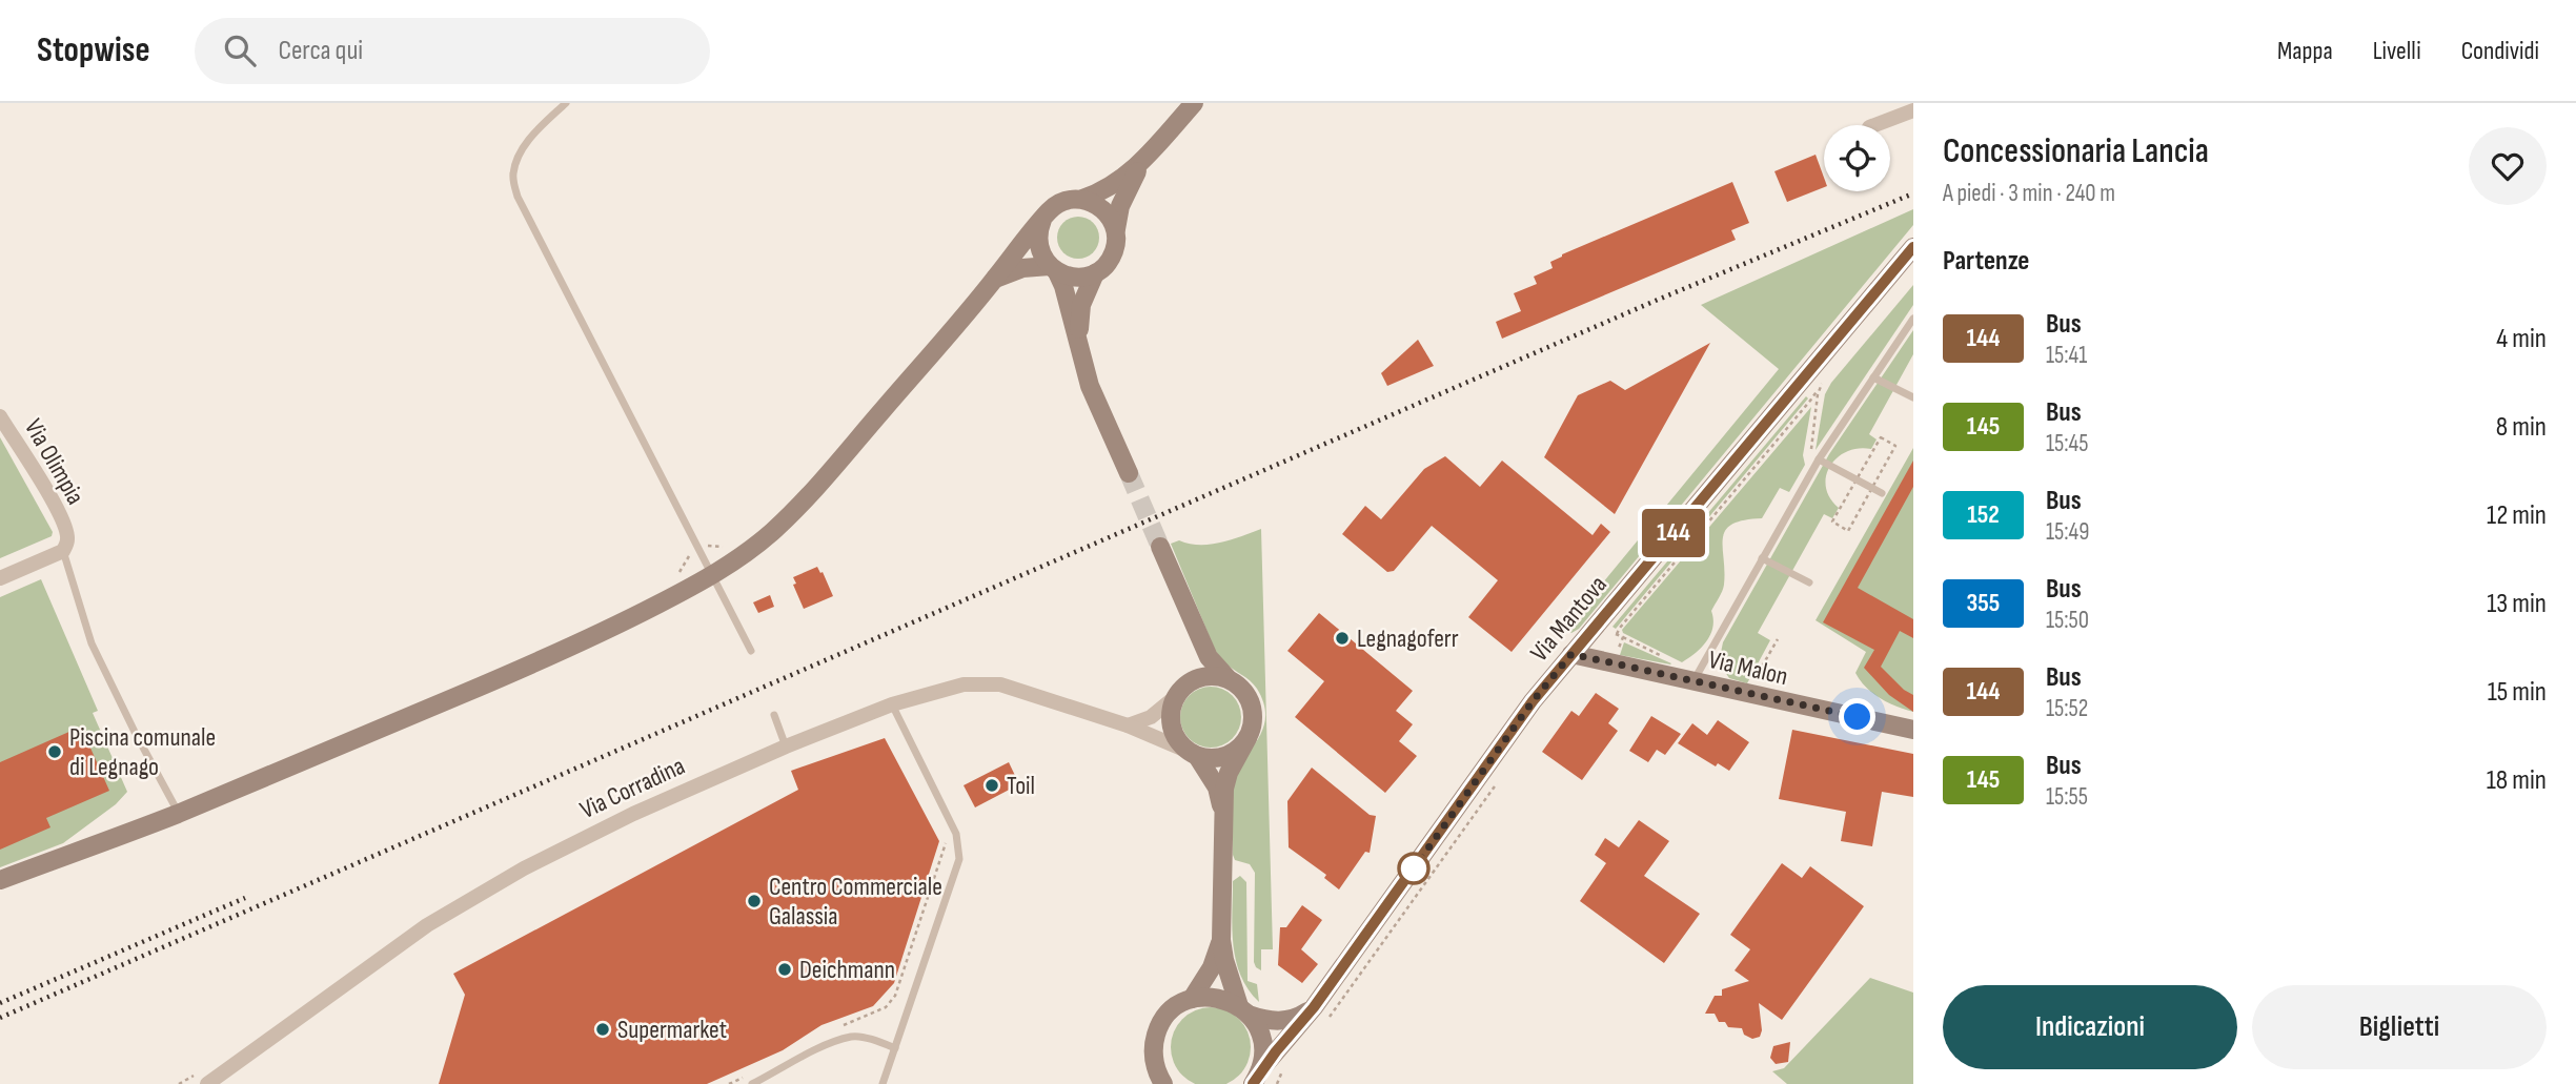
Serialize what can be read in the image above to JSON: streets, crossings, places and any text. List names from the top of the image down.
{
  "streets": {
    "main road": ["Via Mantova", "Via Malon"],
    "street": ["Via Olimpia", "Via Corradina"]
  },
  "crossings": [
    ["Via Mantova", "Via Malon"]
  ],
  "places": [
    "Legnagoferr",
    "Piscina comunale di Legnago",
    "Toil",
    "Centro Commerciale Galassia",
    "Deichmann",
    "Supermarket"
  ],
  "lines": ["bus line 144"],
  "page": {
    "header": "Stopwise",
    "search": "Cerca qui",
    "nav": ["Mappa", "Livelli", "Condividi"],
    "on_map": "144",
    "heading": [
      ["Concessionaria Lancia", "A piedi · 3 min · 240 m"],
      "Partenze"
    ],
    "list": [
      {
        "mark": "144",
        "name": "Bus",
        "note": "15:41",
        "value": "4 min"
      },
      {
        "mark": "145",
        "name": "Bus",
        "note": "15:45",
        "value": "8 min"
      },
      {
        "mark": "152",
        "name": "Bus",
        "note": "15:49",
        "value": "12 min"
      },
      {
        "mark": "355",
        "name": "Bus",
        "note": "15:50",
        "value": "13 min"
      },
      {
        "mark": "144",
        "name": "Bus",
        "note": "15:52",
        "value": "15 min"
      },
      {
        "mark": "145",
        "name": "Bus",
        "note": "15:55",
        "value": "18 min"
      }
    ],
    "buttons": ["Indicazioni", "Biglietti"]
  }
}
